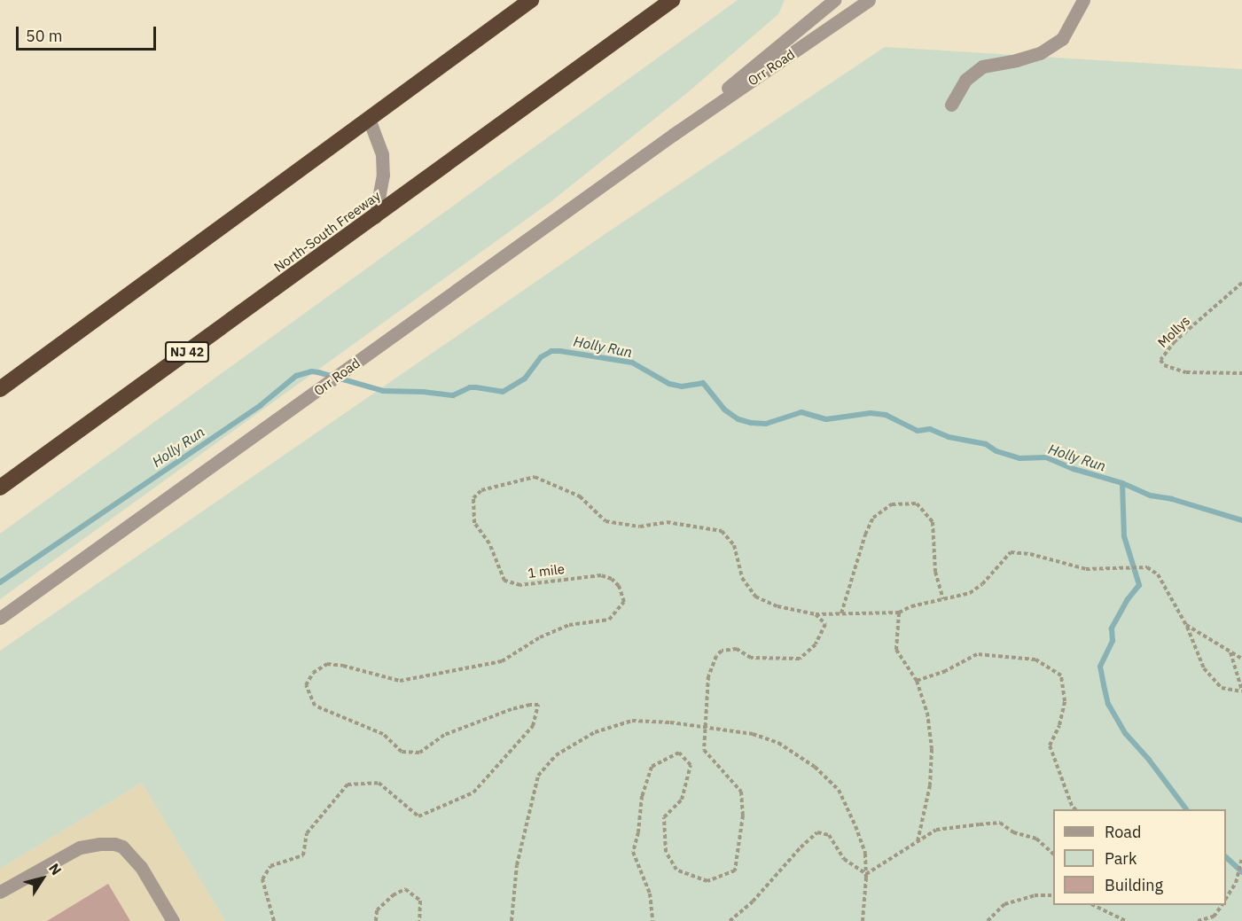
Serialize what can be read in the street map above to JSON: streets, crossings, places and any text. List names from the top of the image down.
{
  "streets": {
    "highway": ["North-South Freeway", "NJ 42"],
    "street": ["Orr Road"],
    "path": ["Mollys", "1 mile"]
  },
  "water": ["Holly Run"],
  "legend": ["Road", "Park", "Building"],
  "scale_bar": "50 m",
  "north": "top right"
}
